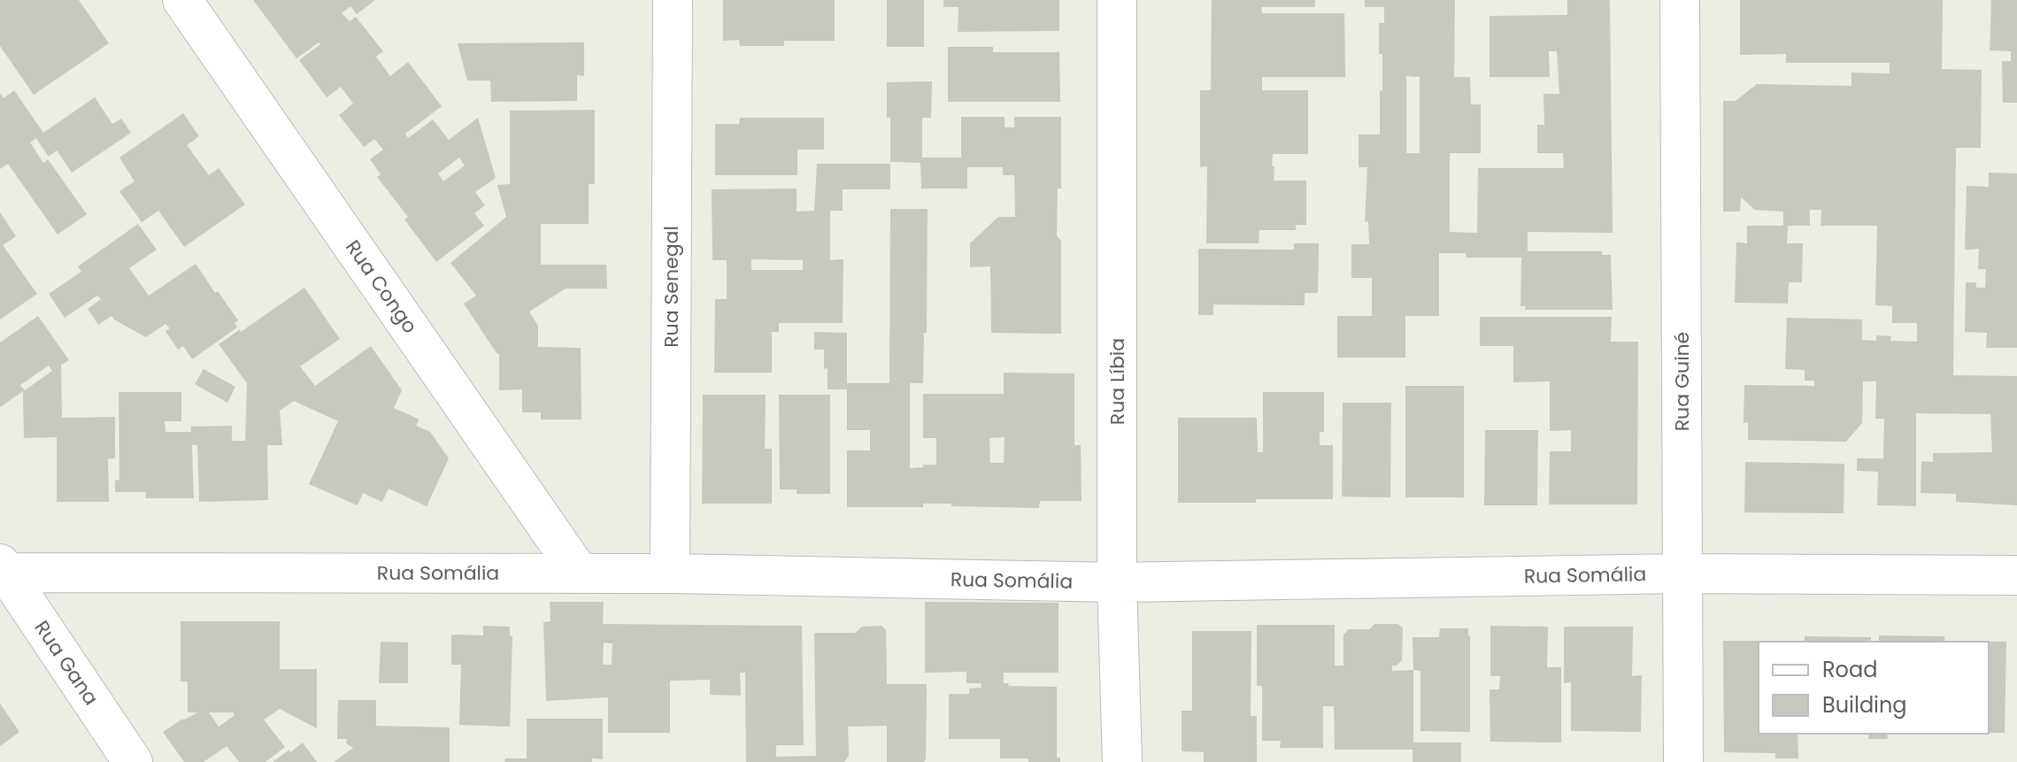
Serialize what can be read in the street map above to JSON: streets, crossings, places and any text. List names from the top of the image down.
{
  "streets": {
    "street": [
      "Rua Congo",
      "Rua Senegal",
      "Rua Líbia",
      "Rua Guiné",
      "Rua Somália",
      "Rua Gana"
    ]
  },
  "crossings": [
    ["Rua Congo", "Rua Somália"],
    ["Rua Senegal", "Rua Somália"],
    ["Rua Líbia", "Rua Somália"],
    ["Rua Guiné", "Rua Somália"],
    ["Rua Somália", "Rua Gana"]
  ],
  "legend": ["Road", "Building"]
}
